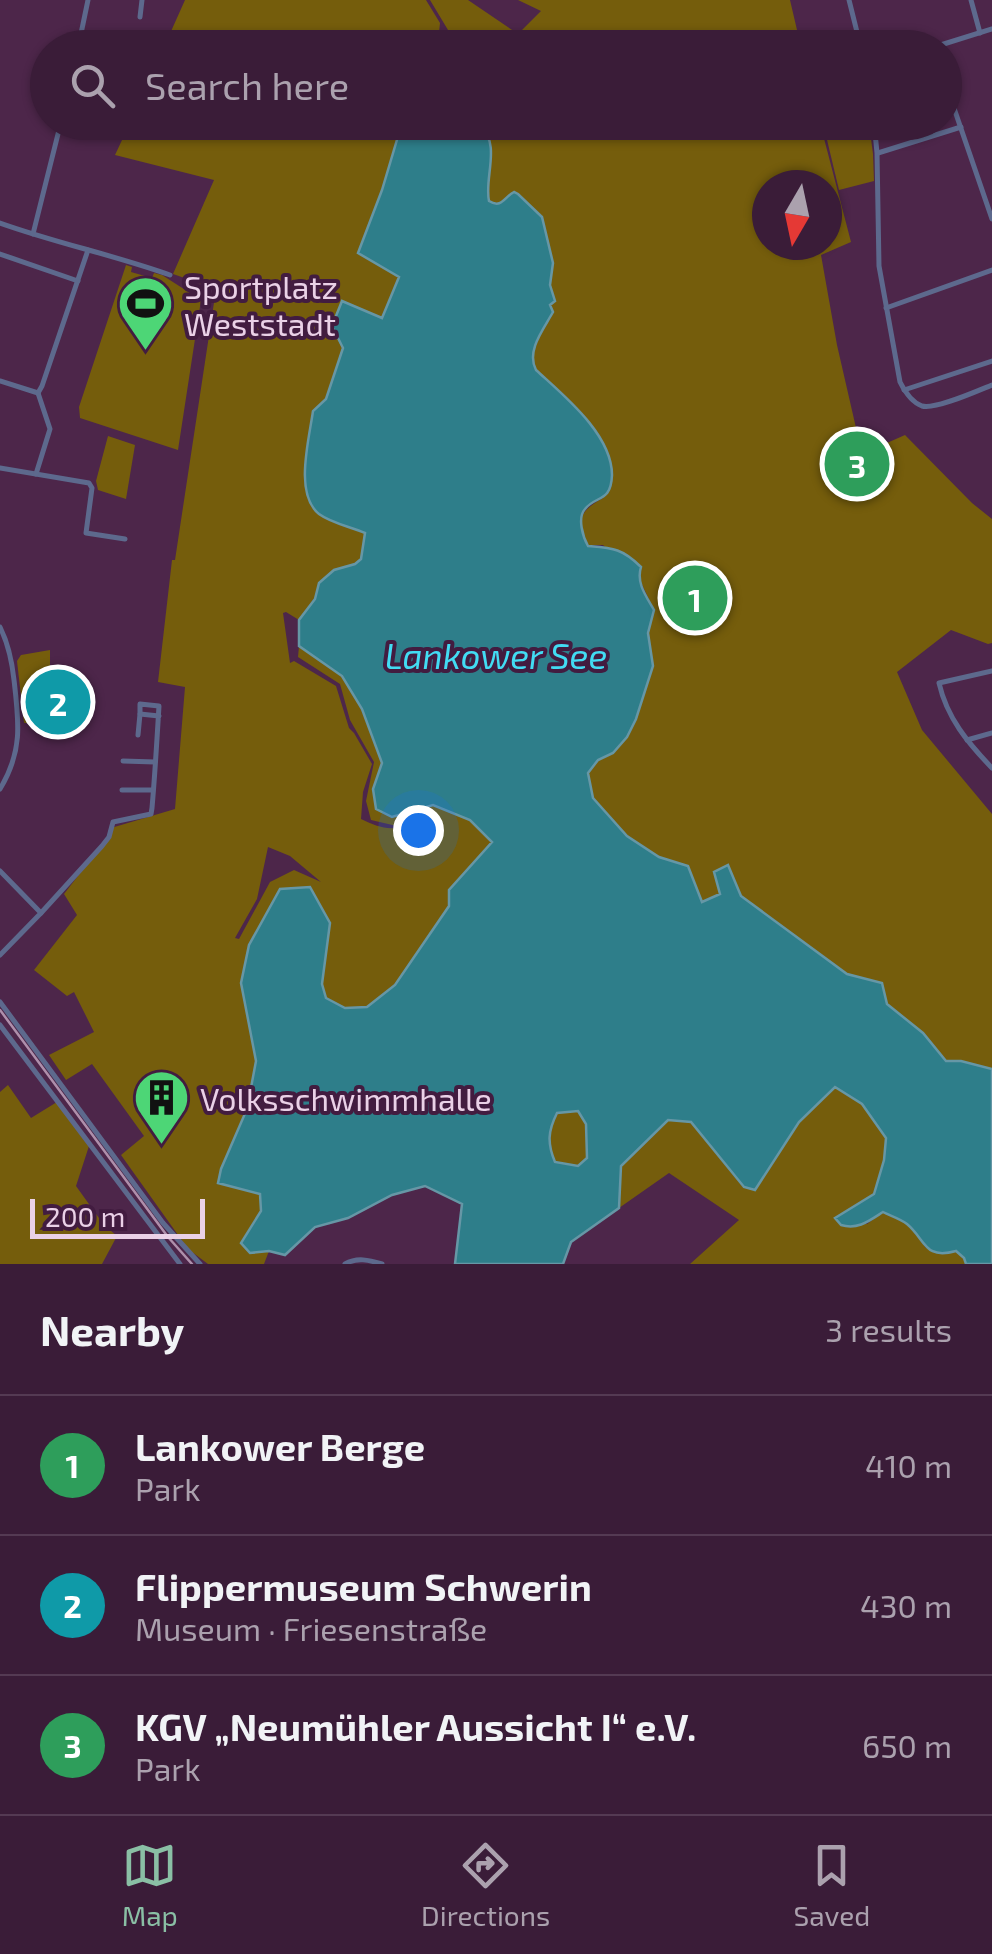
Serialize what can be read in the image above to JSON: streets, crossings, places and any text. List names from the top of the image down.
{
  "water": ["Lankower See"],
  "places": {
    "sports": ["Sportplatz Weststadt"],
    "building": ["Volksschwimmhalle"]
  },
  "scale_bar": "200 m",
  "north": "bottom",
  "page": {
    "search": "Search here",
    "pins": ["3", "1", "2"],
    "scale": "200 m",
    "heading": ["Nearby", "3 results"],
    "list": [
      {
        "mark": "1",
        "name": "Lankower Berge",
        "note": "Park",
        "value": "410 m"
      },
      {
        "mark": "2",
        "name": "Flippermuseum Schwerin",
        "note": "Museum · Friesenstraße",
        "value": "430 m"
      },
      {
        "mark": "3",
        "name": "KGV „Neumühler Aussicht I“ e.V.",
        "note": "Park",
        "value": "650 m"
      }
    ],
    "nav": ["Map", "Directions", "Saved"]
  }
}
